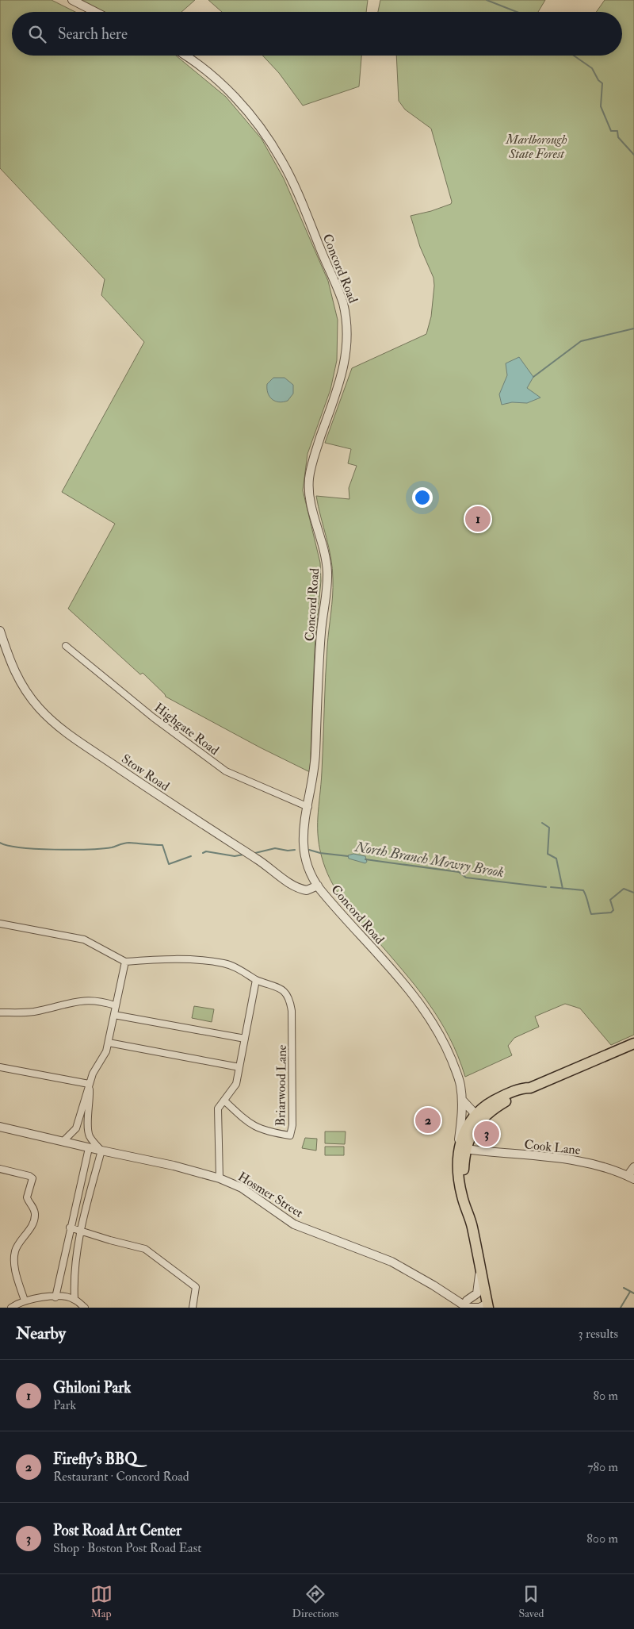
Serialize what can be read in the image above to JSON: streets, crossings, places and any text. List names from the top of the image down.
{
  "streets": {
    "street": [
      "Concord Road",
      "Highgate Road",
      "Stow Road",
      "Briarwood Lane",
      "Cook Lane",
      "Hosmer Street"
    ]
  },
  "crossings": [
    ["Concord Road", "Highgate Road"],
    ["Concord Road", "Stow Road"],
    ["Concord Road", "Cook Lane"]
  ],
  "water": ["North Branch Mowry Brook"],
  "parks": ["Marlborough State Forest"],
  "page": {
    "search": "Search here",
    "pins": ["1", "2", "3"],
    "heading": ["Nearby", "3 results"],
    "list": [
      {
        "mark": "1",
        "name": "Ghiloni Park",
        "note": "Park",
        "value": "80 m"
      },
      {
        "mark": "2",
        "name": "Firefly's BBQ",
        "note": "Restaurant · Concord Road",
        "value": "780 m"
      },
      {
        "mark": "3",
        "name": "Post Road Art Center",
        "note": "Shop · Boston Post Road East",
        "value": "800 m"
      }
    ],
    "nav": ["Map", "Directions", "Saved"]
  }
}
